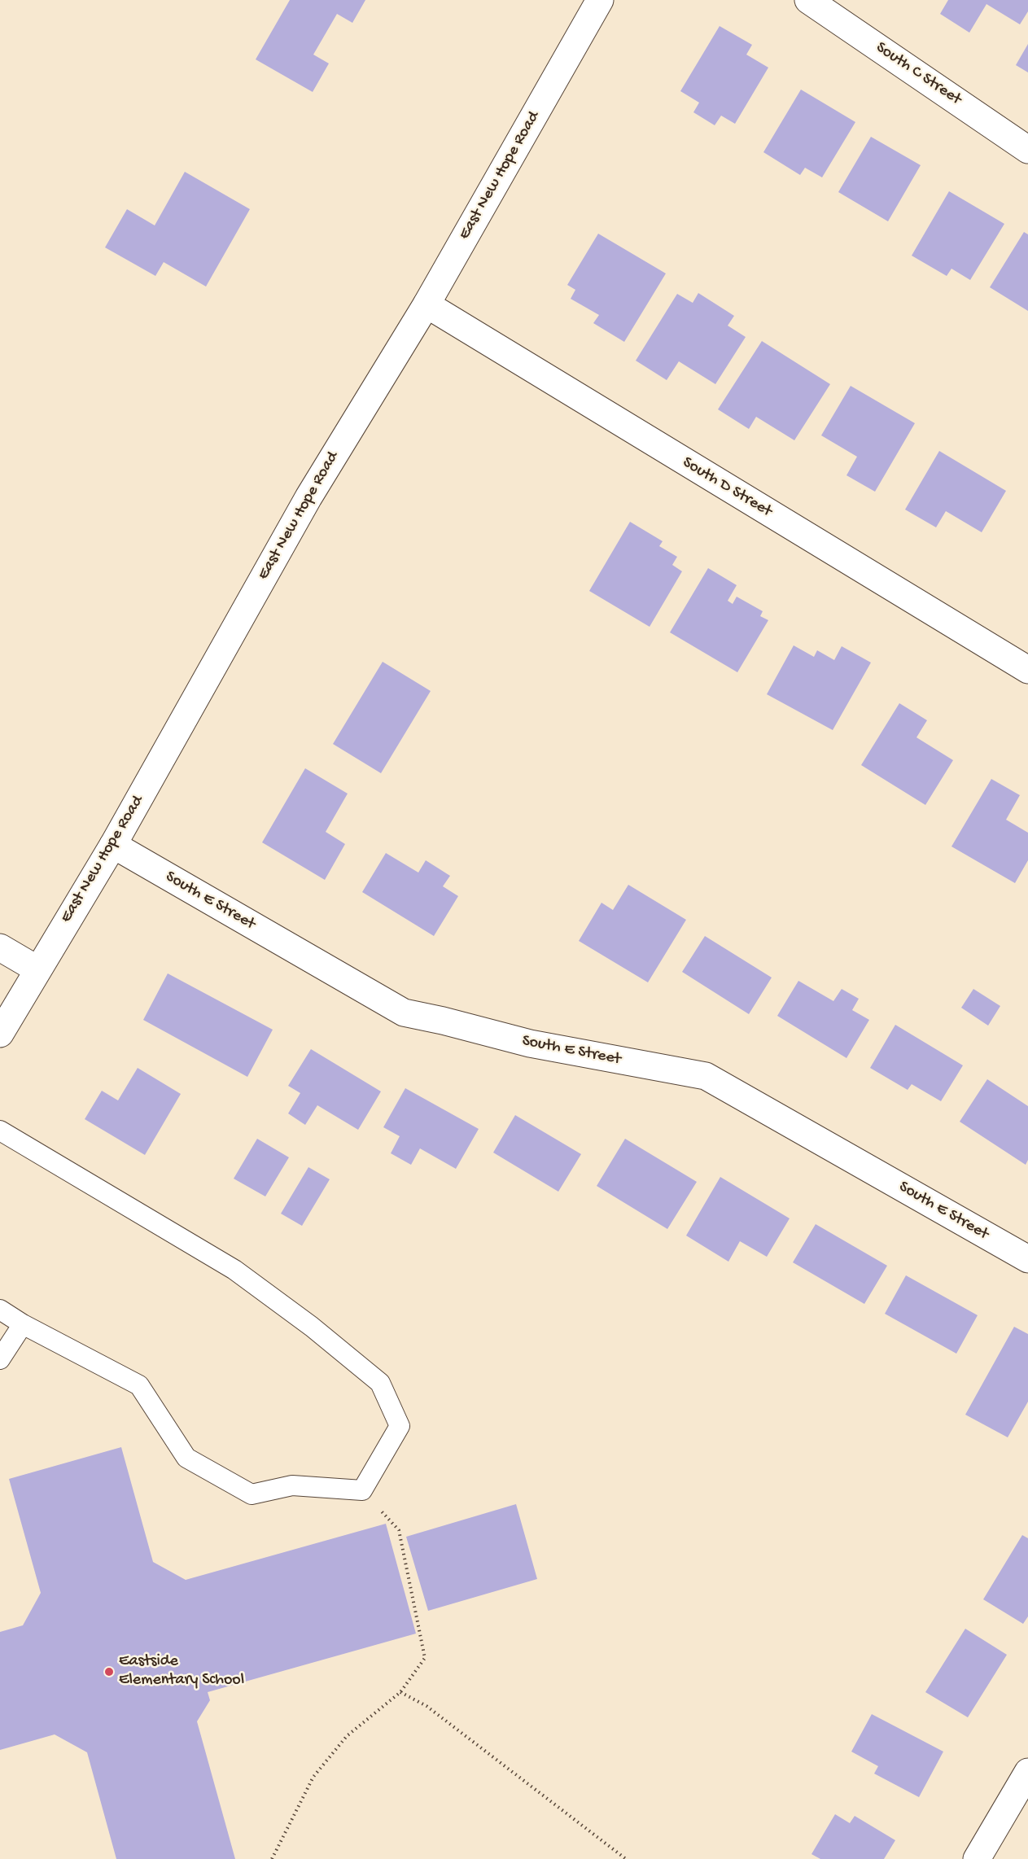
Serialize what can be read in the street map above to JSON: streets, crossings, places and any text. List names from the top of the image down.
{
  "streets": {
    "street": [
      "South C Street",
      "East New Hope Road",
      "South D Street",
      "South E Street"
    ]
  },
  "crossings": [
    ["East New Hope Road", "South D Street"],
    ["East New Hope Road", "South E Street"]
  ],
  "places": ["Eastside Elementary School"]
}
